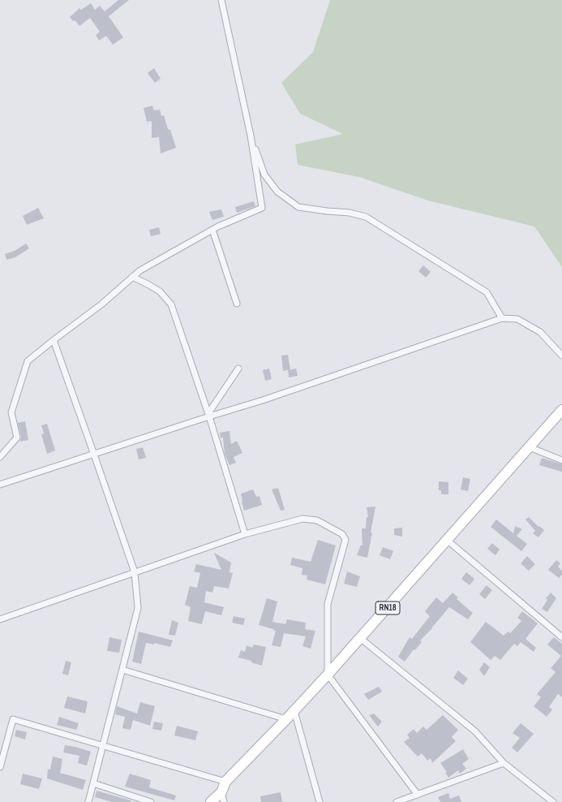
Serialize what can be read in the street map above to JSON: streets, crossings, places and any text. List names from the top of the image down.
{
  "streets": {
    "main road": ["RN18"]
  }
}
